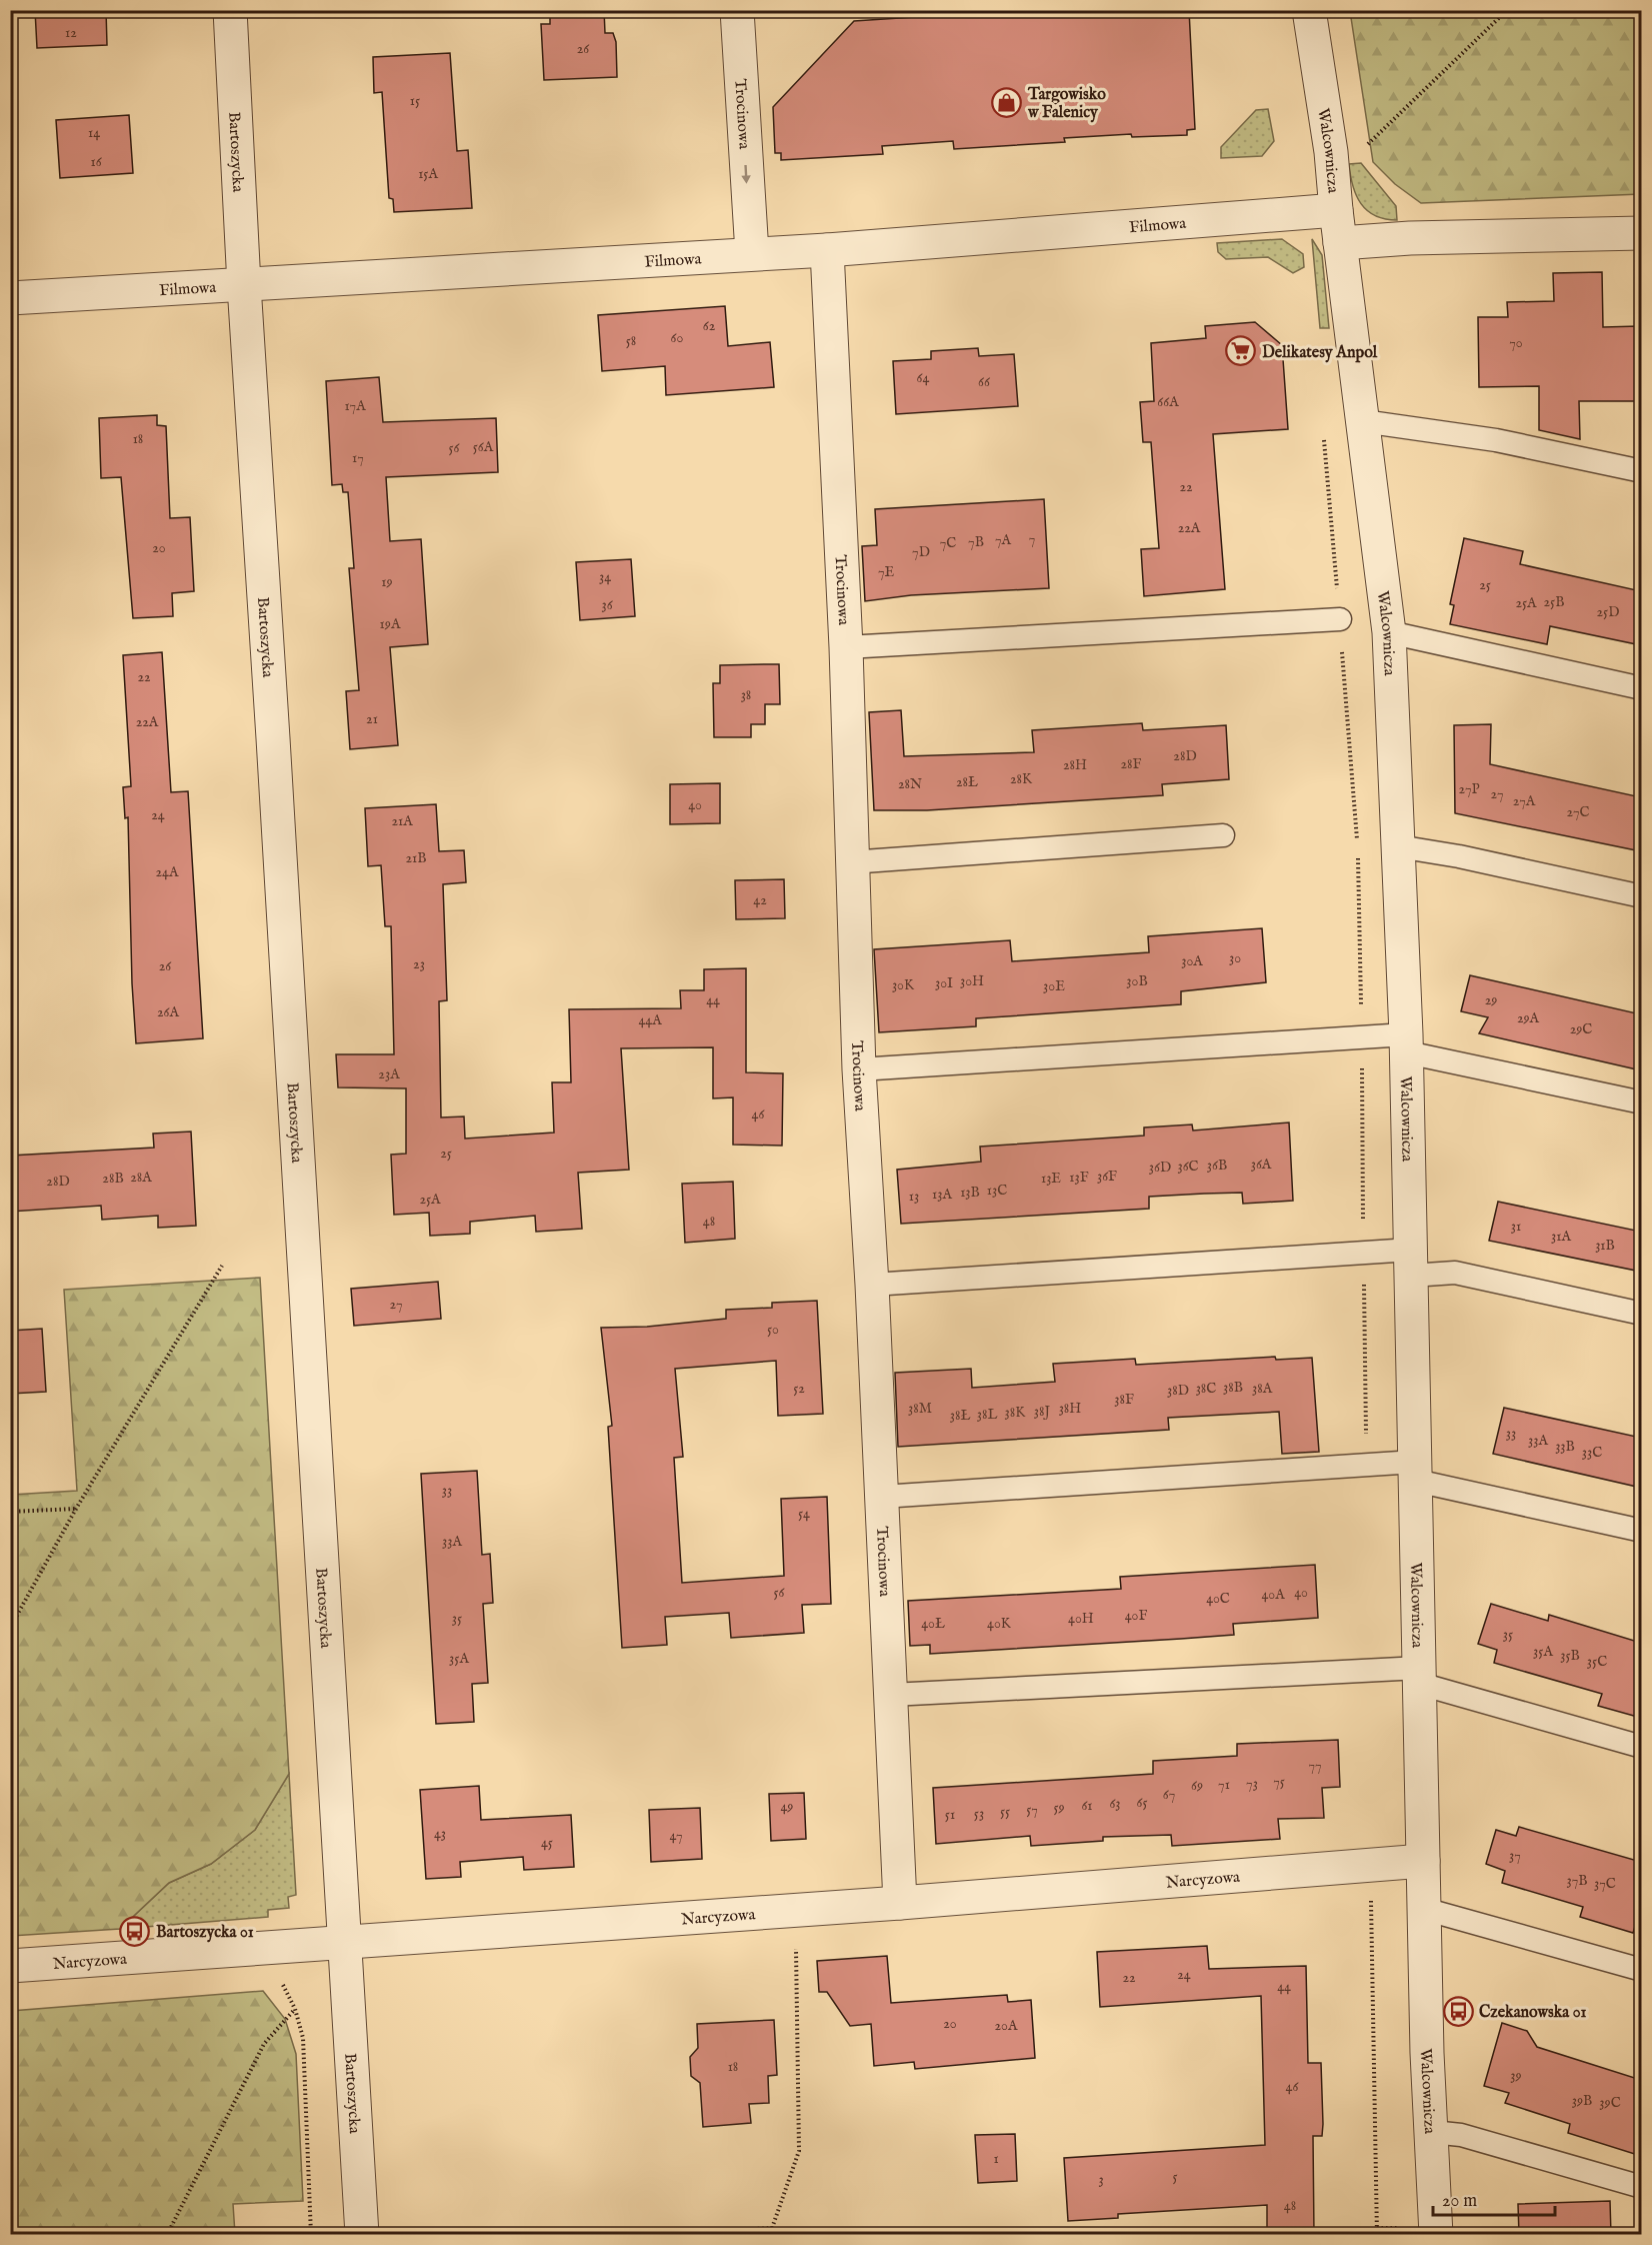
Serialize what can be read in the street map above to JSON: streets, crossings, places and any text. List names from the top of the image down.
{
  "streets": {
    "street": [
      "Trocinowa",
      "Bartoszycka",
      "Walcownicza",
      "Filmowa",
      "Narcyzowa"
    ]
  },
  "crossings": [
    ["Trocinowa", "Filmowa"],
    ["Trocinowa", "Narcyzowa"],
    ["Bartoszycka", "Filmowa"],
    ["Bartoszycka", "Narcyzowa"],
    ["Walcownicza", "Filmowa"],
    ["Walcownicza", "Narcyzowa"]
  ],
  "places": {
    "shop": ["Targowisko w Falenicy"],
    "supermarket": ["Delikatesy Anpol"],
    "bus stop": ["Bartoszycka 01", "Czekanowska 01"]
  },
  "house_numbers": [
    "12",
    "26",
    "15",
    "14",
    "16",
    "15A",
    "62",
    "60",
    "58",
    "70",
    "64",
    "66",
    "66A",
    "17A",
    "18",
    "56A",
    "56",
    "17",
    "22",
    "22A",
    "7",
    "7A",
    "7B",
    "7C",
    "20",
    "7D",
    "7E",
    "34",
    "19",
    "25",
    "25B",
    "25A",
    "36",
    "25D",
    "19A",
    "22",
    "38",
    "21",
    "22A",
    "28D",
    "28F",
    "28H",
    "28K",
    "28Ł",
    "28N",
    "27P",
    "27",
    "27A",
    "40",
    "27C",
    "24",
    "21A",
    "21B",
    "24A",
    "42",
    "30",
    "30A",
    "23",
    "26",
    "30H",
    "30B",
    "30I",
    "30K",
    "30E",
    "44",
    "29",
    "26A",
    "29A",
    "44A",
    "29C",
    "23A",
    "46",
    "25",
    "36A",
    "36B",
    "36C",
    "36D",
    "36F",
    "28A",
    "13F",
    "28B",
    "13E",
    "28D",
    "13C",
    "13B",
    "13A",
    "13",
    "25A",
    "48",
    "31",
    "31A",
    "31B",
    "27",
    "50",
    "38B",
    "52",
    "38C",
    "38A",
    "38D",
    "38F",
    "38M",
    "38H",
    "38J",
    "38K",
    "38L",
    "38Ł",
    "33",
    "33A",
    "33B",
    "33C",
    "33",
    "54",
    "33A",
    "56",
    "40",
    "40A",
    "40C",
    "40F",
    "35",
    "40H",
    "40Ł",
    "40K",
    "35",
    "35A",
    "35B",
    "35A",
    "35C",
    "77",
    "75",
    "73",
    "71",
    "69",
    "67",
    "65",
    "63",
    "61",
    "49",
    "59",
    "57",
    "55",
    "53",
    "51",
    "43",
    "47",
    "45",
    "37",
    "37B",
    "37C",
    "24",
    "22",
    "44",
    "20",
    "20A",
    "18",
    "39",
    "46",
    "39B",
    "39C",
    "1",
    "5",
    "3",
    "48"
  ],
  "scale_bar": "20 m"
}
